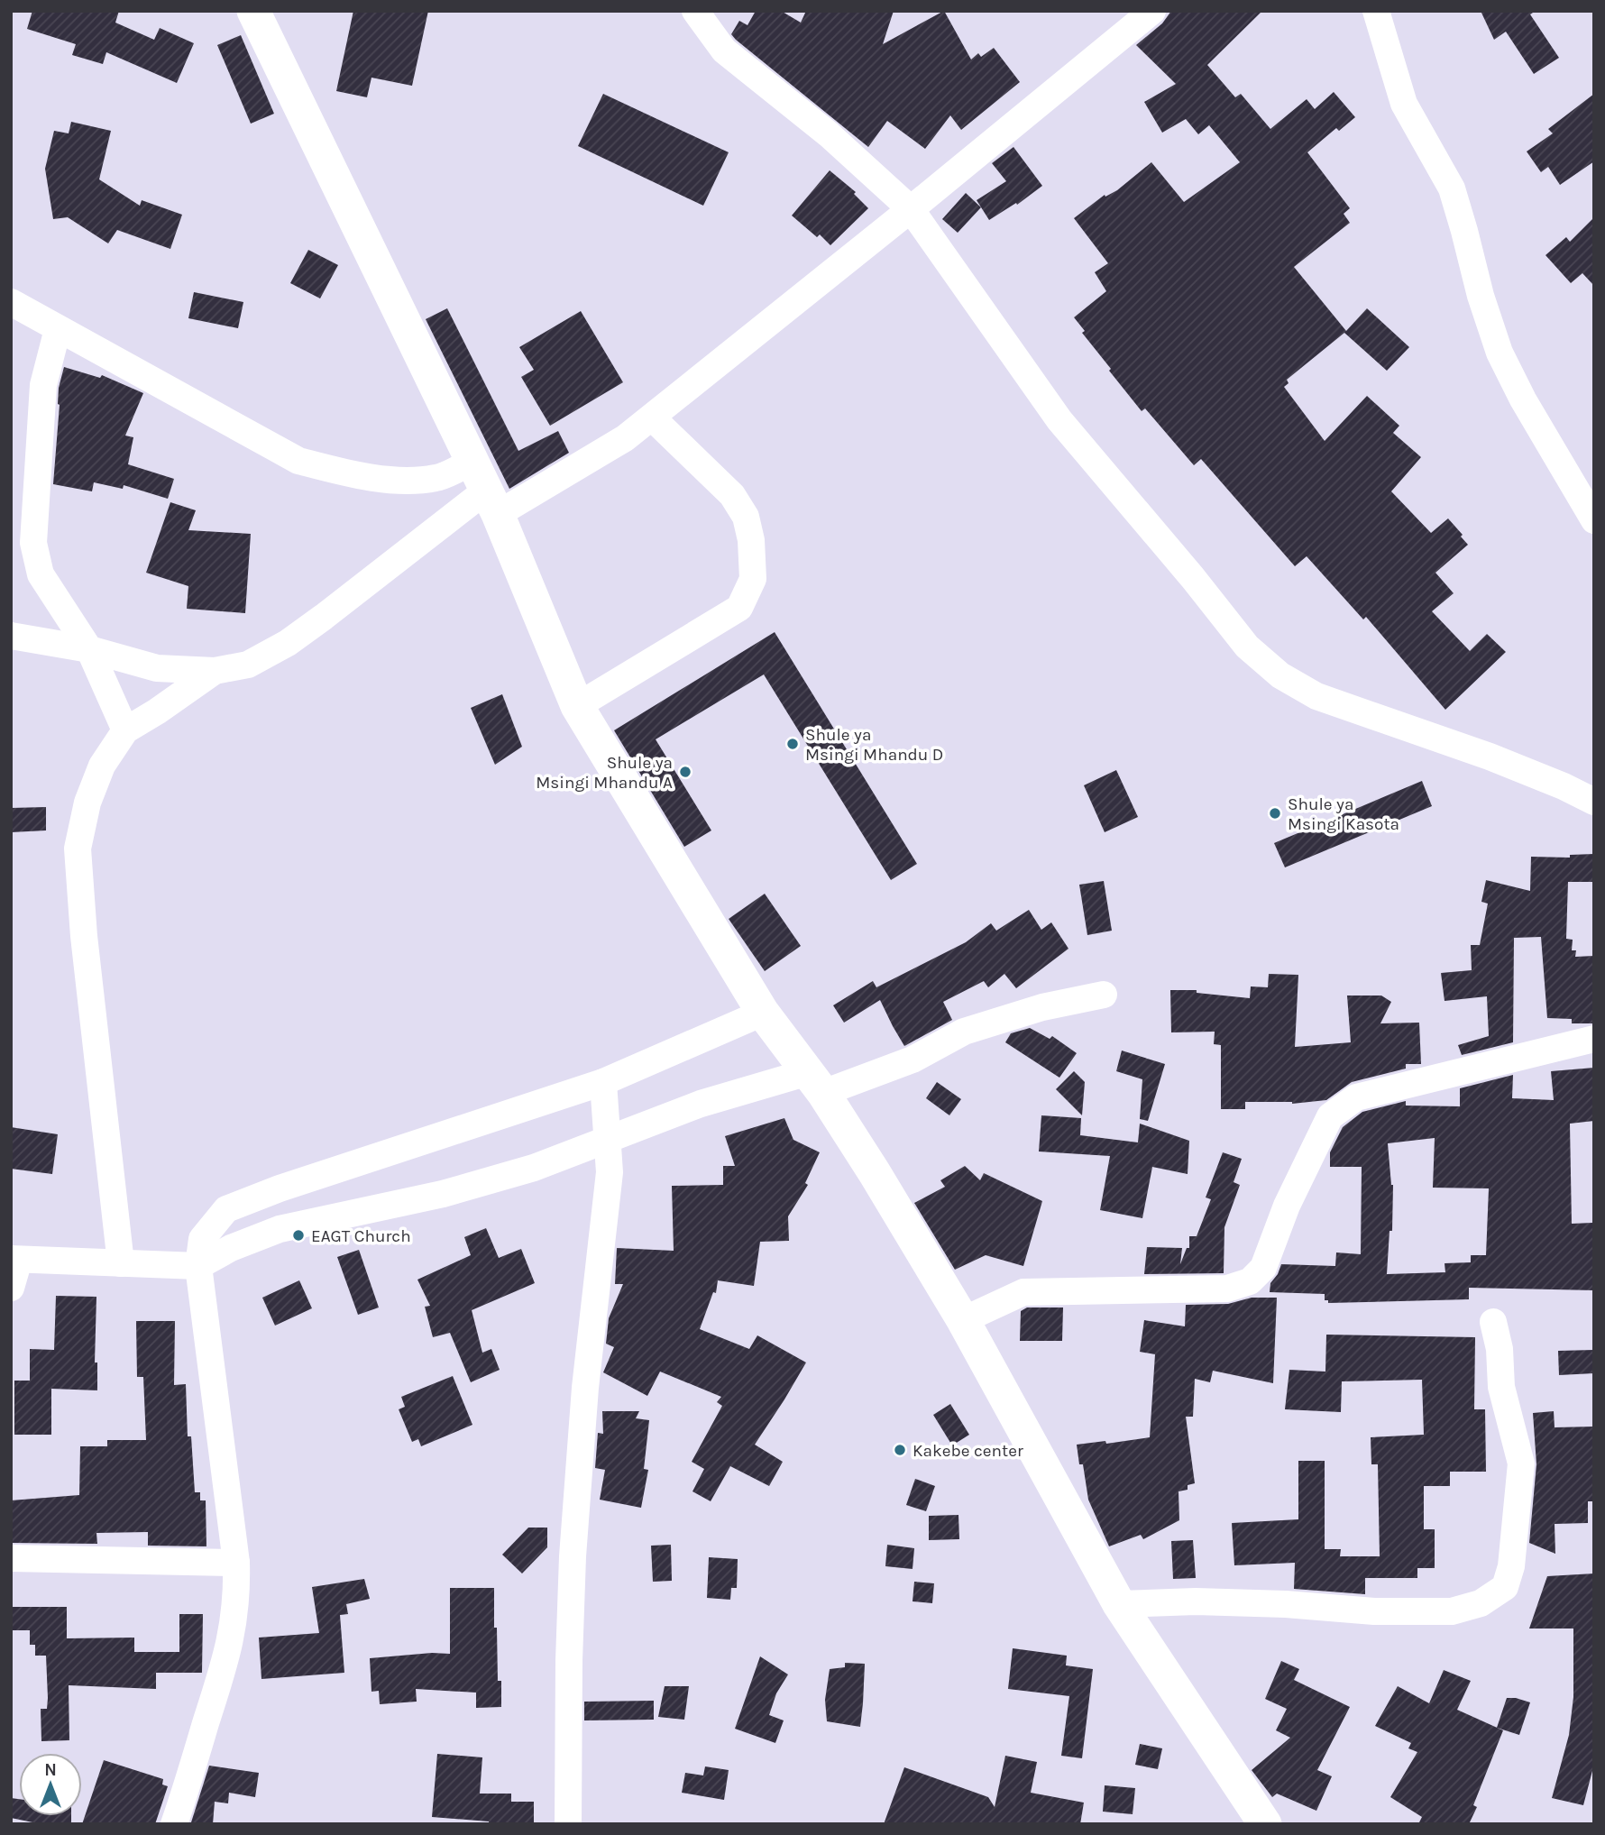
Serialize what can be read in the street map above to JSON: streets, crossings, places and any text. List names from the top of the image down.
{
  "places": [
    "Shule ya Msingi Mhandu D",
    "Shule ya Msingi Mhandu A",
    "Shule ya Msingi Kasota",
    "EAGT Church",
    "Kakebe center"
  ],
  "north": "top"
}
